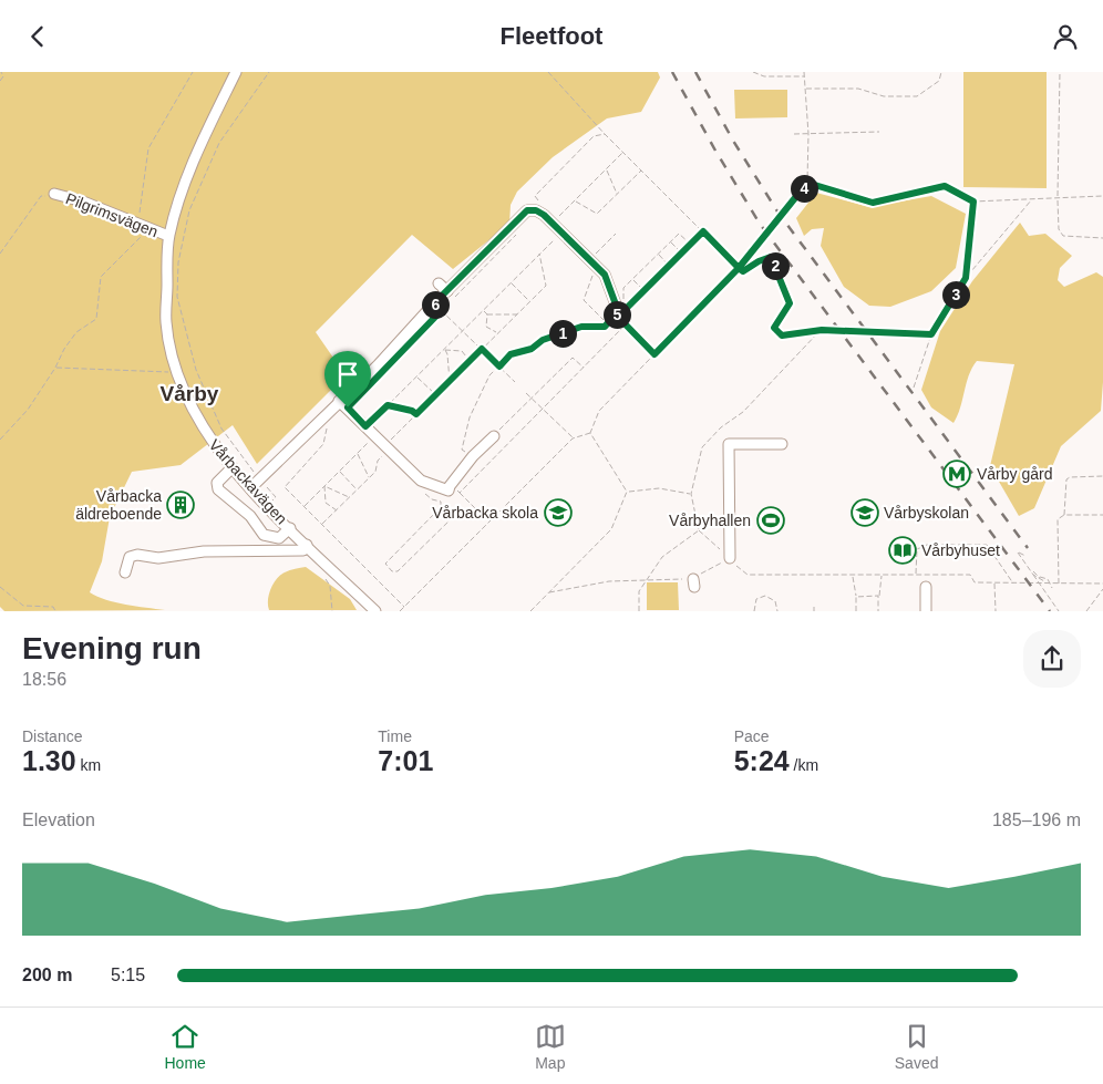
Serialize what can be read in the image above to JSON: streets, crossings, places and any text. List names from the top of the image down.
{
  "streets": {
    "street": ["Pilgrimsvägen", "Vårbackavägen"]
  },
  "crossings": [
    ["Pilgrimsvägen", "Vårbackavägen"]
  ],
  "districts": ["Vårby"],
  "places": {
    "metro station": ["Vårby gård"],
    "building": ["Vårbacka äldreboende"],
    "school or university": ["Vårbacka skola", "Vårbyskolan"],
    "sports": ["Vårbyhallen"],
    "library": ["Vårbyhuset"]
  },
  "page": {
    "header": "Fleetfoot",
    "pins": [
      "4",
      "2",
      "3",
      "6",
      "5",
      "1"
    ],
    "heading": ["Evening run", "18:56"],
    "stats": [
      ["Distance", "1.30 km"],
      ["Time", "7:01"],
      ["Pace", "5:24 /km"]
    ],
    "chart": ["Elevation", "185–196 m"],
    "list": [
      {
        "name": "200 m",
        "note": "5:15"
      }
    ],
    "tabs": ["Home", "Map", "Saved"]
  }
}
